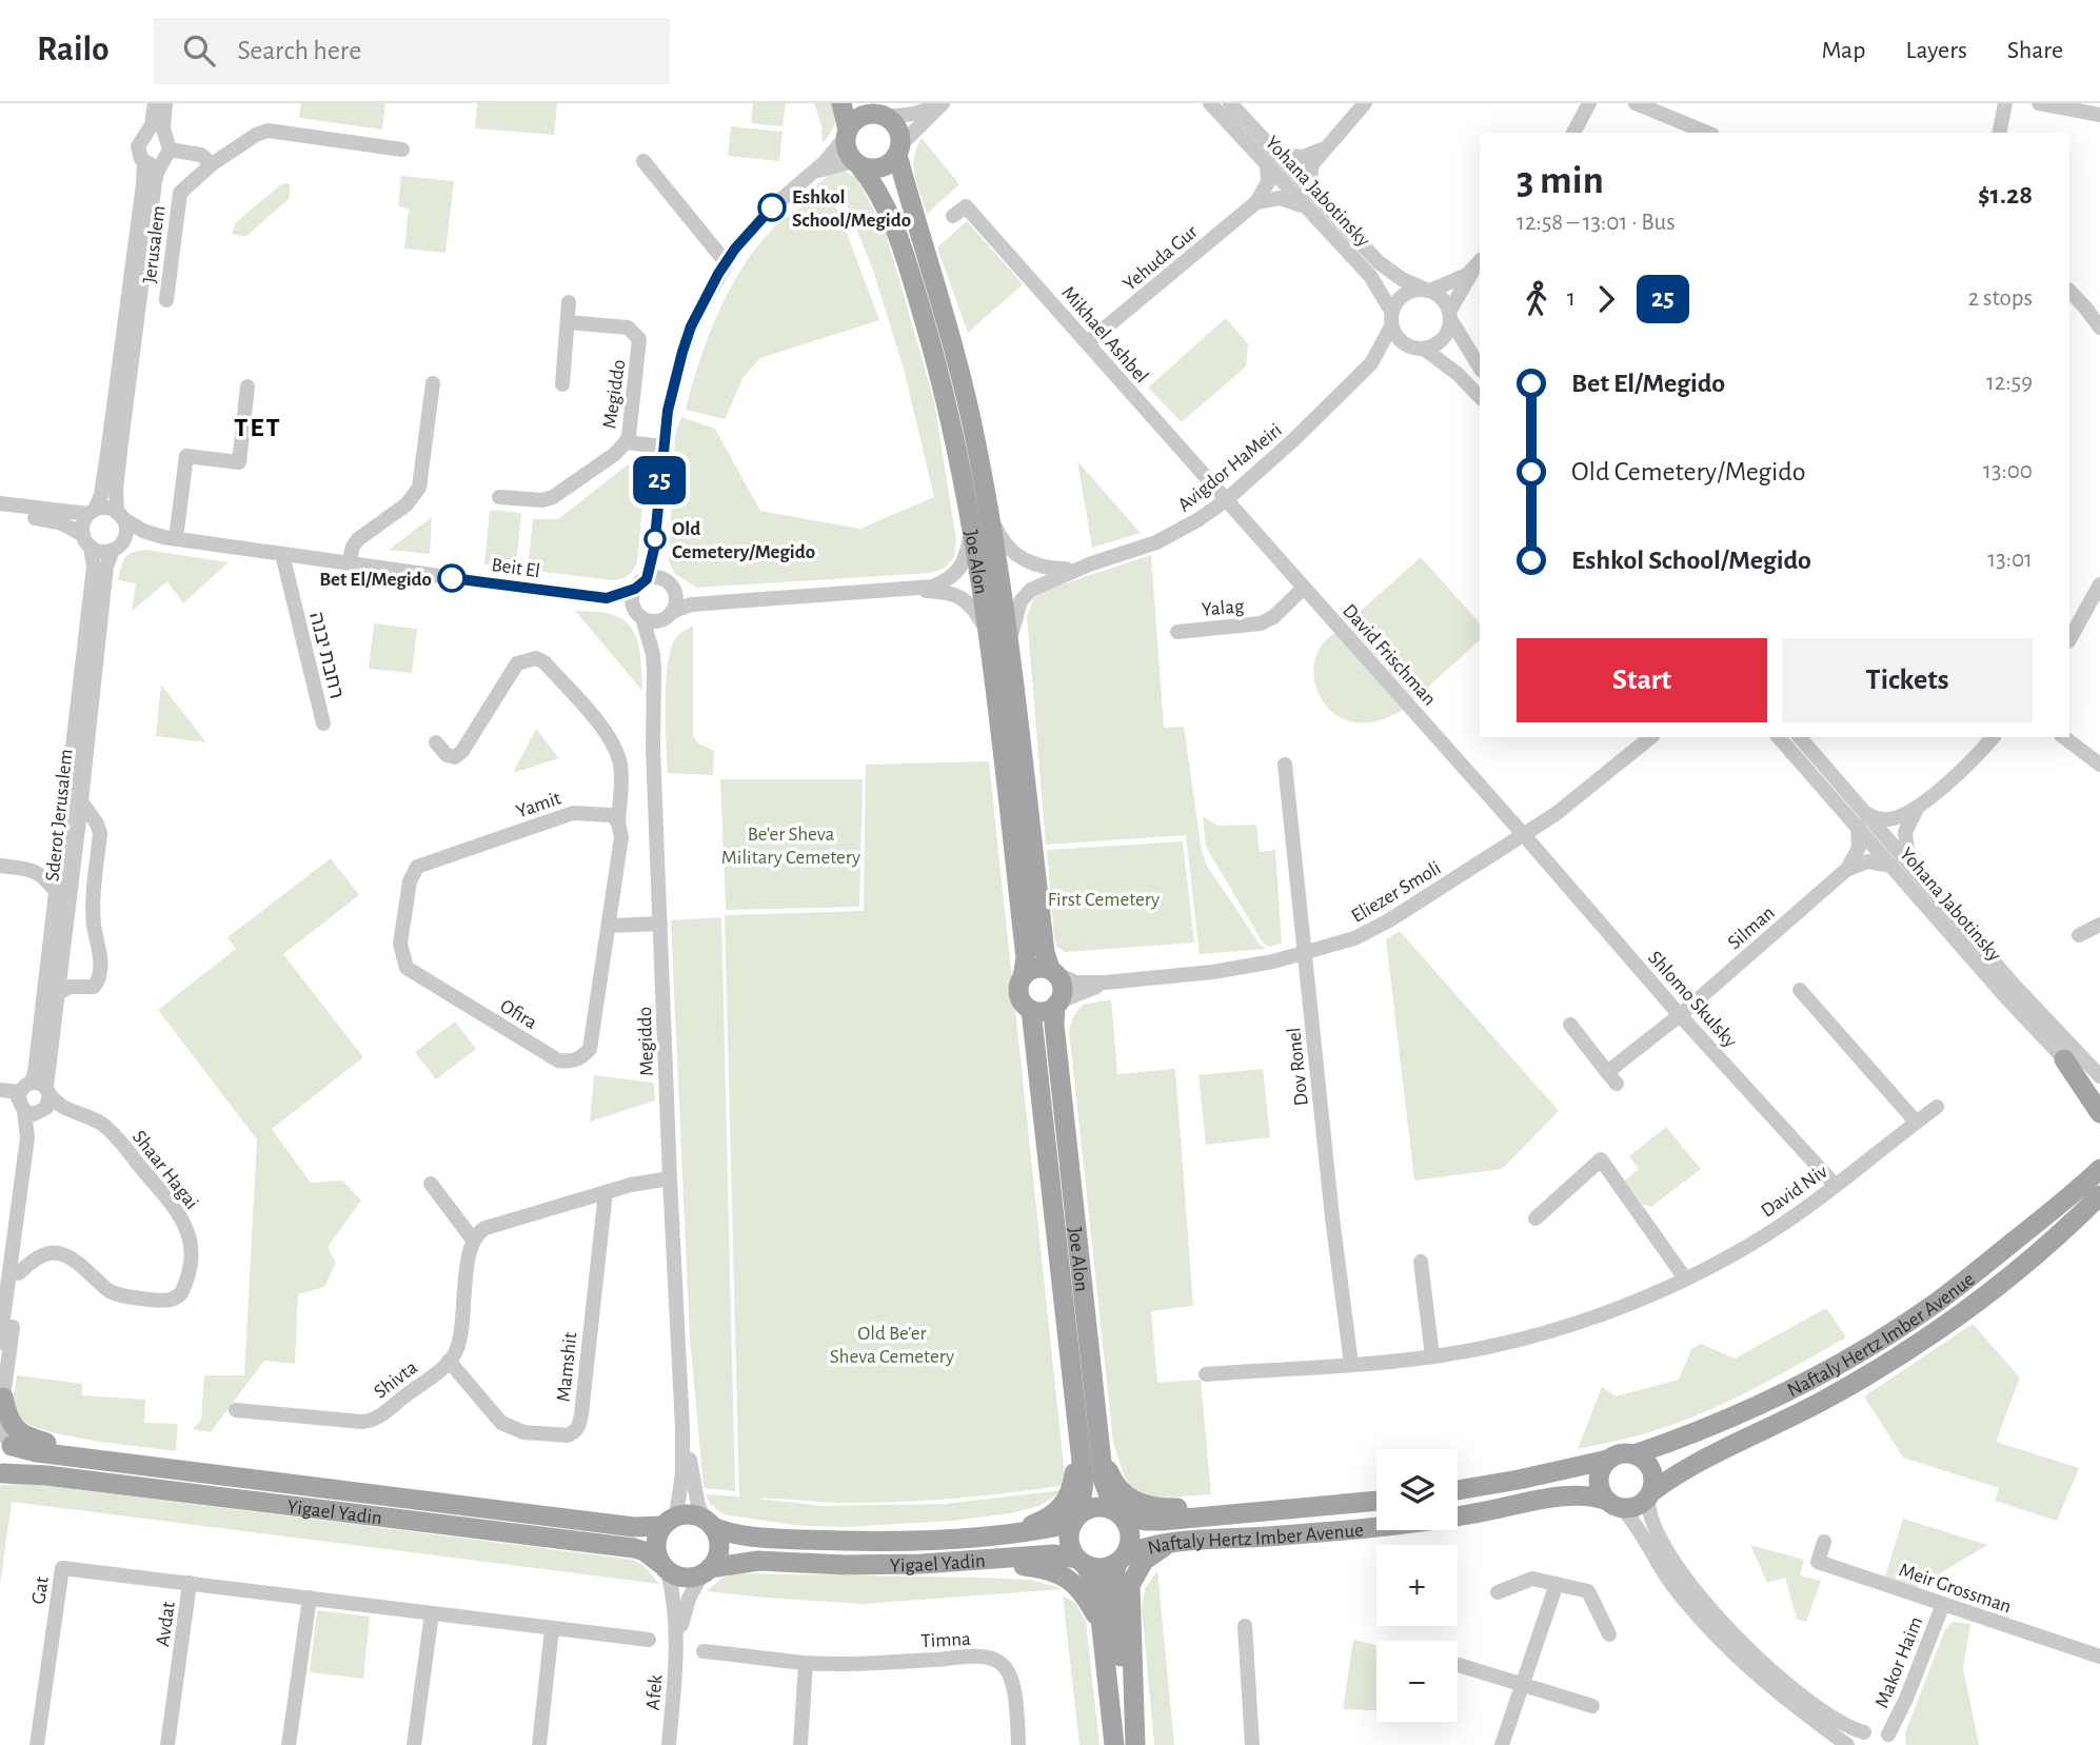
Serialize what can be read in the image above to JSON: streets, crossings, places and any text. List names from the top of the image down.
{
  "streets": {
    "main road": ["Joe Alon", "Naftaly Hertz Imber Avenue", "Yigael Yadin"],
    "street": [
      "Yohana Jabotinsky",
      "Jerusalem",
      "Yehuda Gur",
      "Mikhael Ashbel",
      "Megiddo",
      "Avigdor HaMeiri",
      "Beit El",
      "Yalag",
      "David Frischman",
      "רחבת יבנה",
      "Yamit",
      "Sderot Jerusalem",
      "Eliezer Smoli",
      "Silman",
      "Shlomo Skulsky",
      "Ofira",
      "Dov Ronel",
      "Shaar Hagai",
      "David Niv",
      "Mamshit",
      "Shivta",
      "Meir Grossman",
      "Gat",
      "Avdat",
      "Timna",
      "Makor Haim",
      "Afek"
    ]
  },
  "crossings": [
    ["Yohana Jabotinsky", "Avigdor HaMeiri"],
    ["Yehuda Gur", "Mikhael Ashbel"],
    ["Mikhael Ashbel", "Avigdor HaMeiri"],
    ["Mikhael Ashbel", "David Frischman"],
    ["Megiddo", "Beit El"],
    ["Megiddo", "Yigael Yadin"],
    ["Megiddo", "Afek"],
    ["Avigdor HaMeiri", "Joe Alon"],
    ["Avigdor HaMeiri", "David Frischman"],
    ["Joe Alon", "Eliezer Smoli"],
    ["Joe Alon", "Naftaly Hertz Imber Avenue"],
    ["Joe Alon", "Yigael Yadin"],
    ["Beit El", "רחבת יבנה"],
    ["Beit El", "Sderot Jerusalem"],
    ["Yalag", "David Frischman"],
    ["David Frischman", "Eliezer Smoli"],
    ["David Frischman", "Shlomo Skulsky"],
    ["Yamit", "Ofira"],
    ["Sderot Jerusalem", "Shaar Hagai"],
    ["Eliezer Smoli", "Shlomo Skulsky"],
    ["Eliezer Smoli", "Dov Ronel"],
    ["Silman", "Shlomo Skulsky"],
    ["Shlomo Skulsky", "David Niv"],
    ["Dov Ronel", "David Niv"],
    ["Naftaly Hertz Imber Avenue", "Yigael Yadin"],
    ["Mamshit", "Shivta"],
    ["Yigael Yadin", "Afek"],
    ["Meir Grossman", "Makor Haim"],
    ["Gat", "Avdat"]
  ],
  "districts": ["TET"],
  "parks": ["Be'er Sheva Military Cemetery", "First Cemetery", "Old Be'er Sheva Cemetery"],
  "places": ["Eshkol School/Megido", "Old Cemetery/Megido", "Bet El/Megido"],
  "lines": ["bus line 25"],
  "page": {
    "header": "Railo",
    "search": "Search here",
    "nav": ["Map", "Layers", "Share"],
    "on_map": "25",
    "heading": ["3 min", "12:58 – 13:01 · Bus", "$1.28"],
    "legs": ["1", "25", "2 stops"],
    "list": [
      {
        "name": "Bet El/Megido",
        "value": "12:59"
      },
      {
        "name": "Old Cemetery/Megido",
        "value": "13:00"
      },
      {
        "name": "Eshkol School/Megido",
        "value": "13:01"
      }
    ],
    "buttons": ["Start", "Tickets"],
    "map_buttons": ["+", "−"]
  }
}
